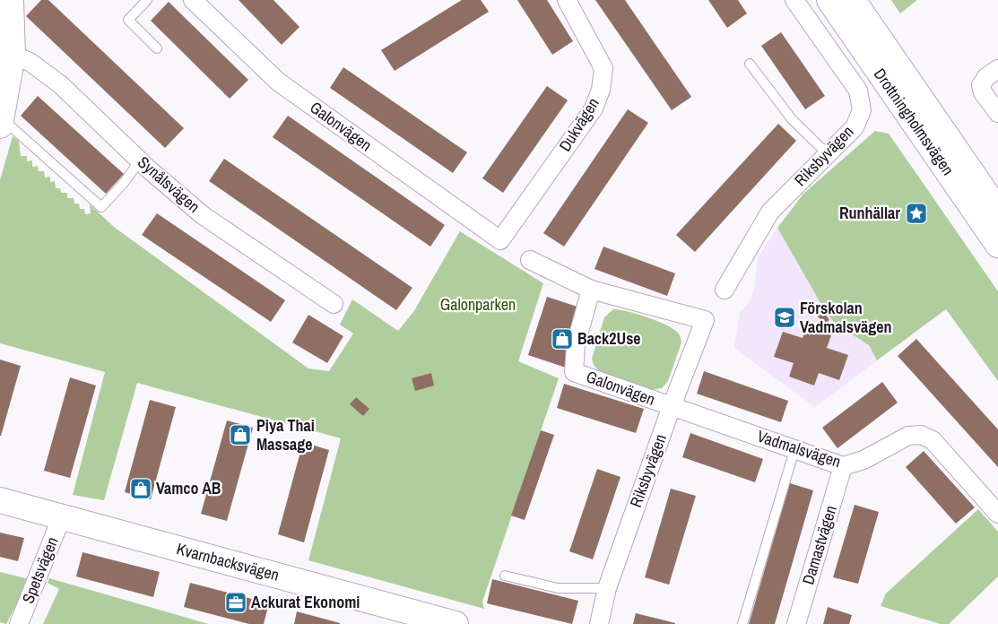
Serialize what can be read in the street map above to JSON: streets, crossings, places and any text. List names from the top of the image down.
{
  "streets": {
    "street": [
      "Drottningholmsvägen",
      "Dukvägen",
      "Galonvägen",
      "Riksbyvägen",
      "Synålsvägen",
      "Vadmalsvägen",
      "Damastvägen",
      "Kvarnbacksvägen",
      "Spetsvägen"
    ]
  },
  "crossings": [
    ["Drottningholmsvägen", "Riksbyvägen"],
    ["Dukvägen", "Galonvägen"],
    ["Galonvägen", "Riksbyvägen"],
    ["Galonvägen", "Vadmalsvägen"],
    ["Riksbyvägen", "Vadmalsvägen"],
    ["Vadmalsvägen", "Damastvägen"],
    ["Kvarnbacksvägen", "Spetsvägen"]
  ],
  "parks": ["Galonparken"],
  "places": {
    "place": ["Runhällar"],
    "school or university": ["Förskolan Vadmalsvägen"],
    "shop": ["Back2Use", "Piya Thai Massage", "Vamco AB"],
    "office": ["Ackurat Ekonomi"]
  }
}
